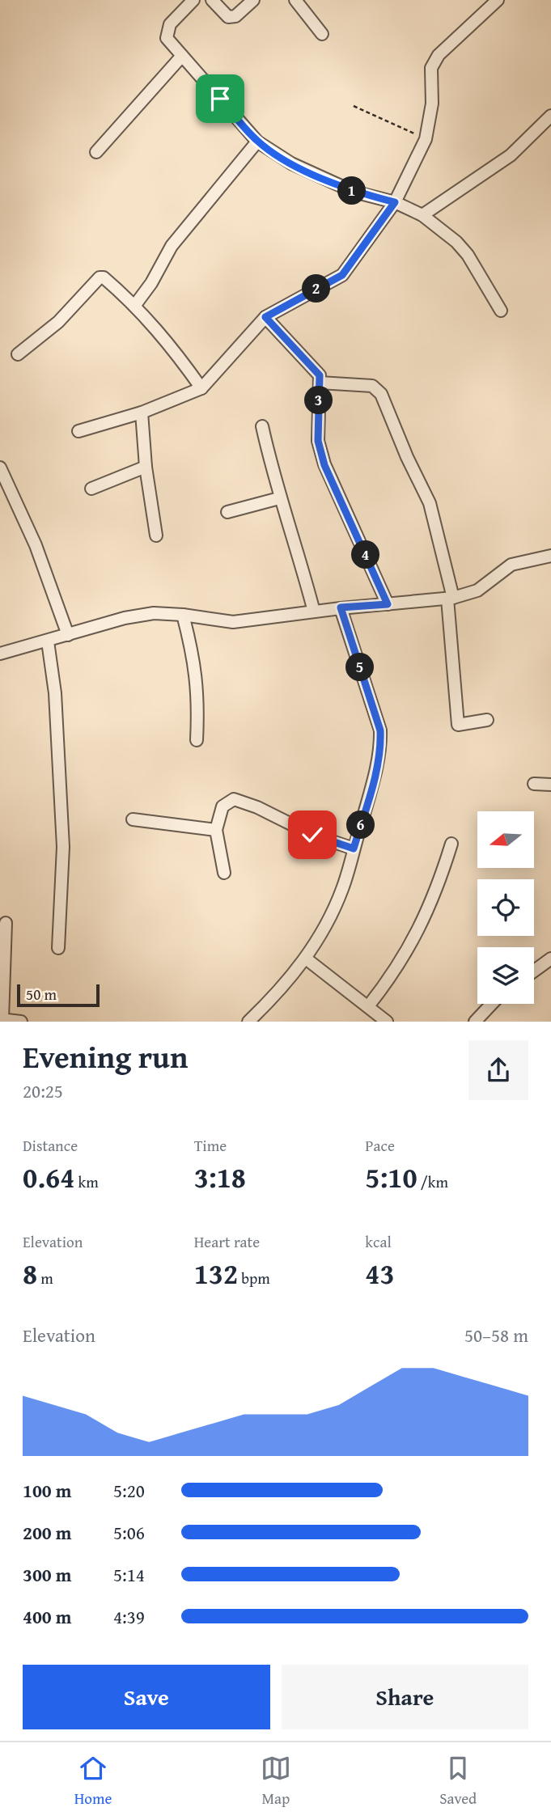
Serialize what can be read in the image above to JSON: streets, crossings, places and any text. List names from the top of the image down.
{
  "scale_bar": "50 m",
  "north": "left",
  "page": {
    "pins": [
      "1",
      "2",
      "3",
      "4",
      "5",
      "6"
    ],
    "scale": "50 m",
    "heading": ["Evening run", "20:25"],
    "stats": [
      ["Distance", "0.64 km"],
      ["Time", "3:18"],
      ["Pace", "5:10 /km"],
      ["Elevation", "8 m"],
      ["Heart rate", "132 bpm"],
      ["kcal", "43"]
    ],
    "chart": ["Elevation", "50–58 m"],
    "list": [
      {
        "name": "100 m",
        "note": "5:20"
      },
      {
        "name": "200 m",
        "note": "5:06"
      },
      {
        "name": "300 m",
        "note": "5:14"
      },
      {
        "name": "400 m",
        "note": "4:39"
      }
    ],
    "buttons": ["Save", "Share"],
    "tabs": ["Home", "Map", "Saved"]
  }
}
